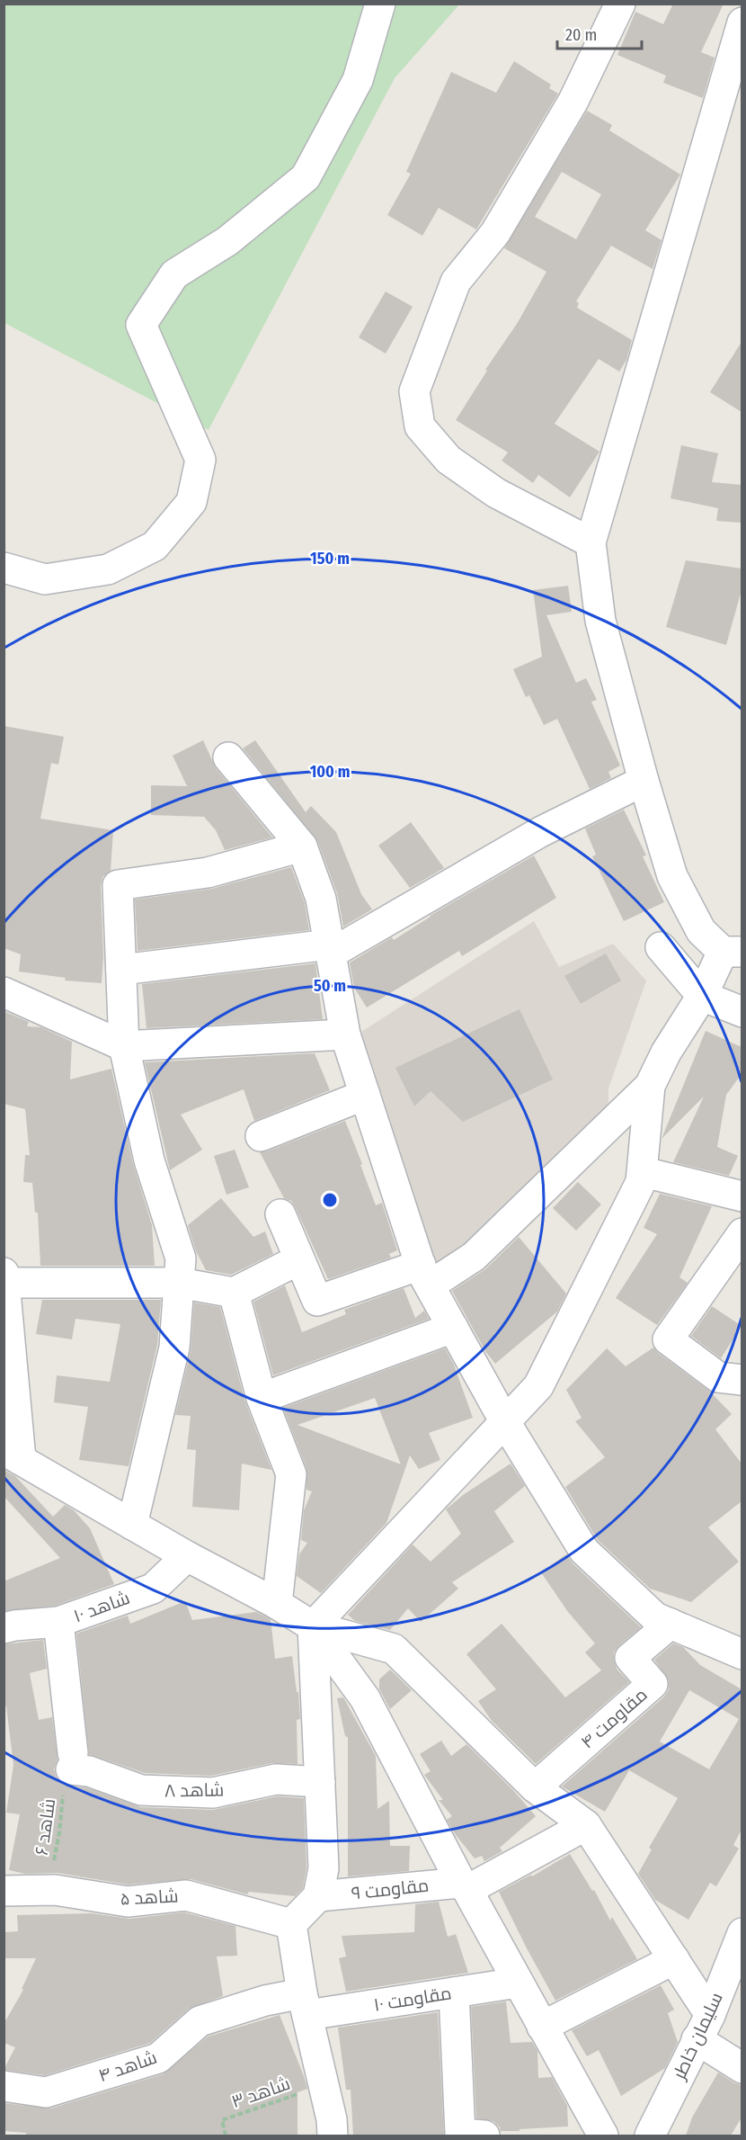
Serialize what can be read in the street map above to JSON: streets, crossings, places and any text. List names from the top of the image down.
{
  "streets": {
    "street": [
      "شاهد ۱۰",
      "مقاومت ۴",
      "شاهد ۸",
      "مقاومت ۹",
      "شاهد ۵",
      "مقاومت ۱۰",
      "سلیمان خاطر",
      "شاهد ۴"
    ],
    "path": ["شاهد ۶", "شاهد ۳"]
  },
  "crossings": [
    ["شاهد ۸", "شاهد ۶"],
    ["شاهد ۶", "شاهد ۵"],
    ["مقاومت ۱۰", "شاهد ۴"]
  ],
  "scale_bar": "20 m",
  "rings": ["150 m", "100 m", "50 m"]
}
